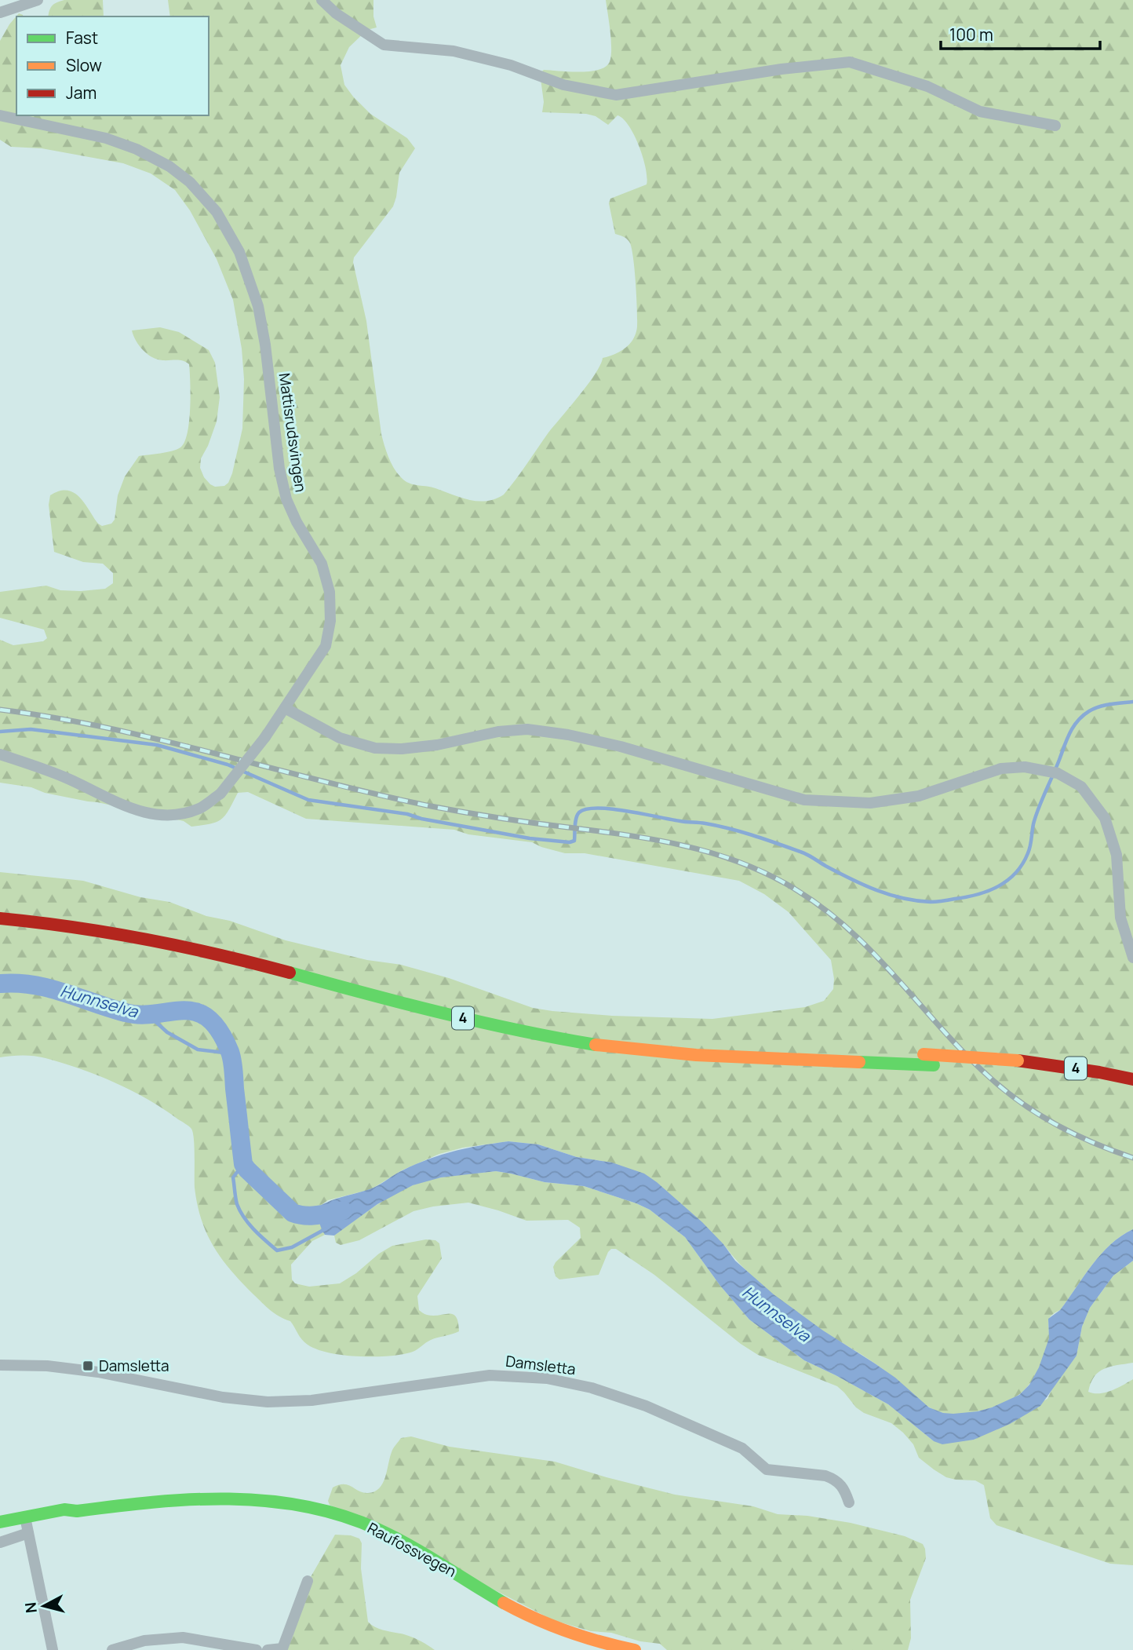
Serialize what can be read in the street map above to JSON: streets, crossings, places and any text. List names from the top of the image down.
{
  "streets": {
    "main road": ["4", "Raufossvegen"],
    "street": ["Mattisrudsvingen", "Damsletta"]
  },
  "water": ["Hunnselva"],
  "places": {
    "transit": ["Damsletta"]
  },
  "legend": ["Fast", "Slow", "Jam"],
  "scale_bar": "100 m",
  "north": "left"
}
